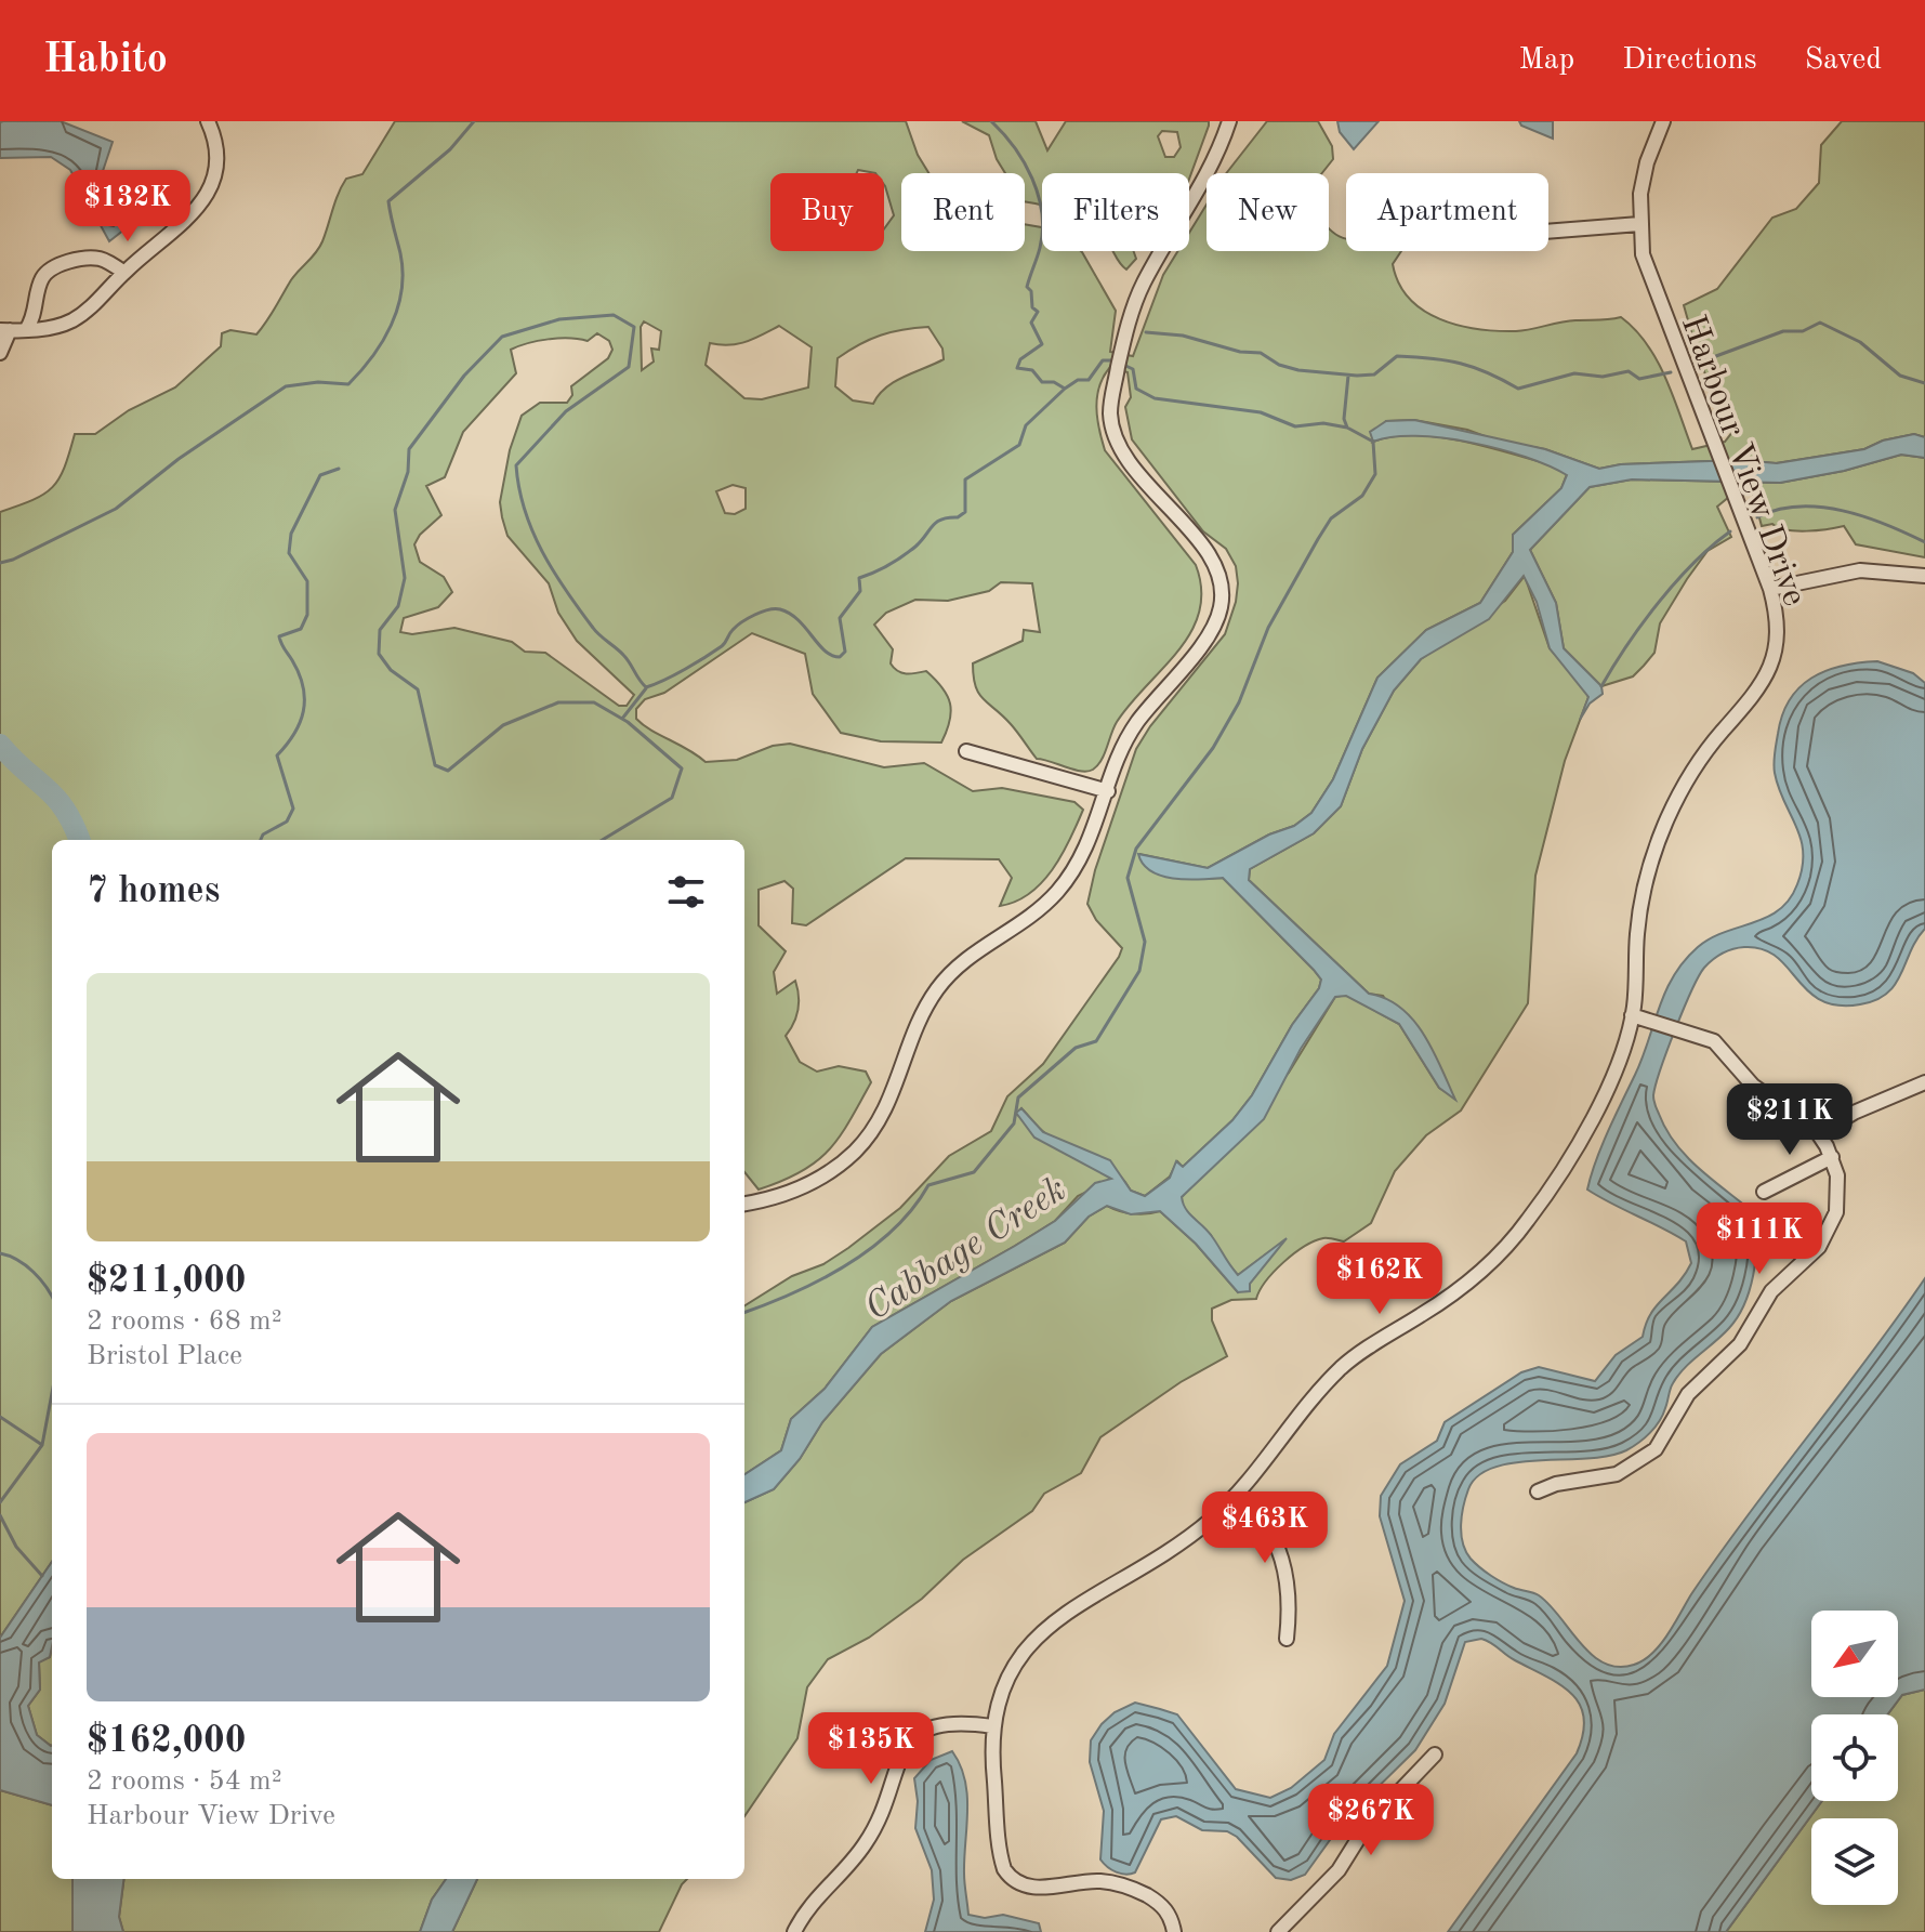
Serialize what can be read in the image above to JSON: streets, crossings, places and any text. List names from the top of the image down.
{
  "streets": {
    "street": ["Harbour View Drive"]
  },
  "water": ["Cabbage Creek"],
  "north": "bottom left",
  "page": {
    "header": "Habito",
    "nav": ["Map", "Directions", "Saved"],
    "price": [
      "$132K",
      "$211K",
      "$111K",
      "$162K",
      "$463K",
      "$135K",
      "$267K"
    ],
    "chip": [
      "Buy",
      "Rent",
      "Filters",
      "New",
      "Apartment"
    ],
    "heading": "7 homes",
    "list": [
      {
        "name": "$211,000",
        "note": "2 rooms · 68 m² · Bristol Place"
      },
      {
        "name": "$162,000",
        "note": "2 rooms · 54 m² · Harbour View Drive"
      }
    ]
  }
}
